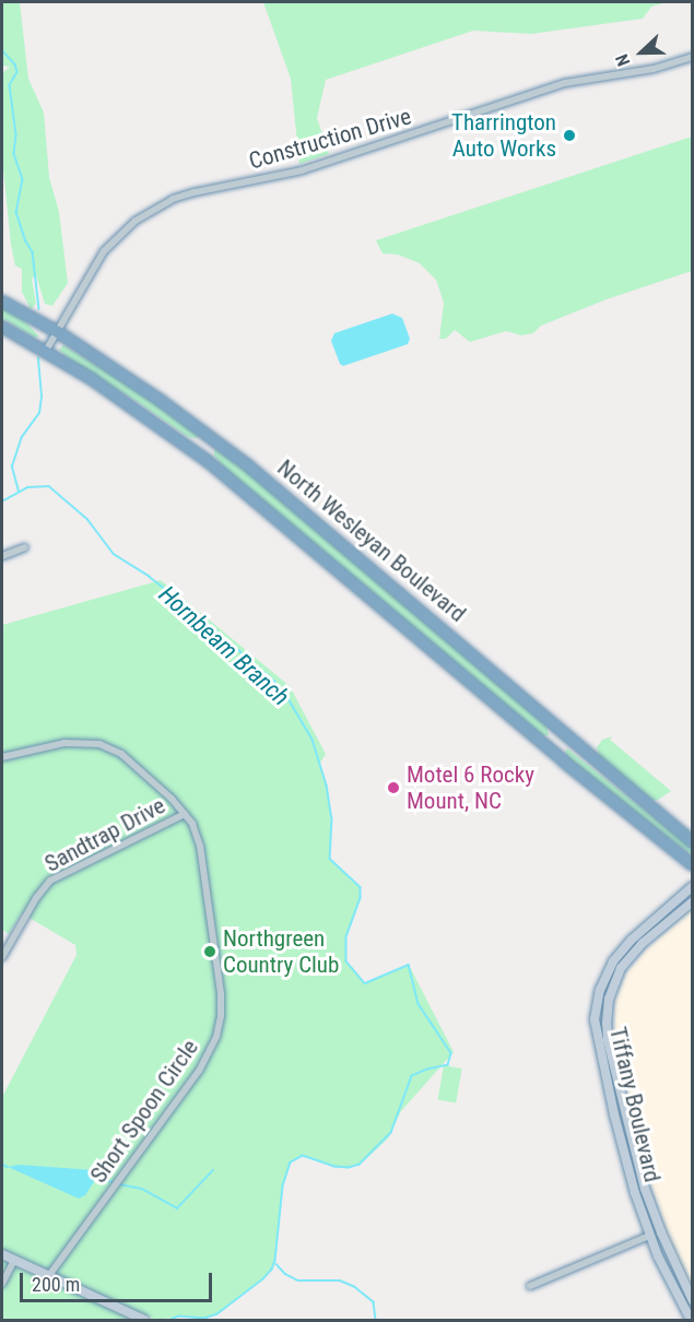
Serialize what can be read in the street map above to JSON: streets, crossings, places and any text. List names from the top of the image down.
{
  "streets": {
    "highway": ["North Wesleyan Boulevard"],
    "street": [
      "Construction Drive",
      "Sandtrap Drive",
      "Tiffany Boulevard",
      "Short Spoon Circle"
    ]
  },
  "crossings": [
    ["Construction Drive", "North Wesleyan Boulevard"],
    ["Sandtrap Drive", "Short Spoon Circle"]
  ],
  "water": ["Hornbeam Branch"],
  "places": ["Tharrington Auto Works", "Motel 6 Rocky Mount, NC", "Northgreen Country Club"],
  "scale_bar": "200 m",
  "north": "left"
}
